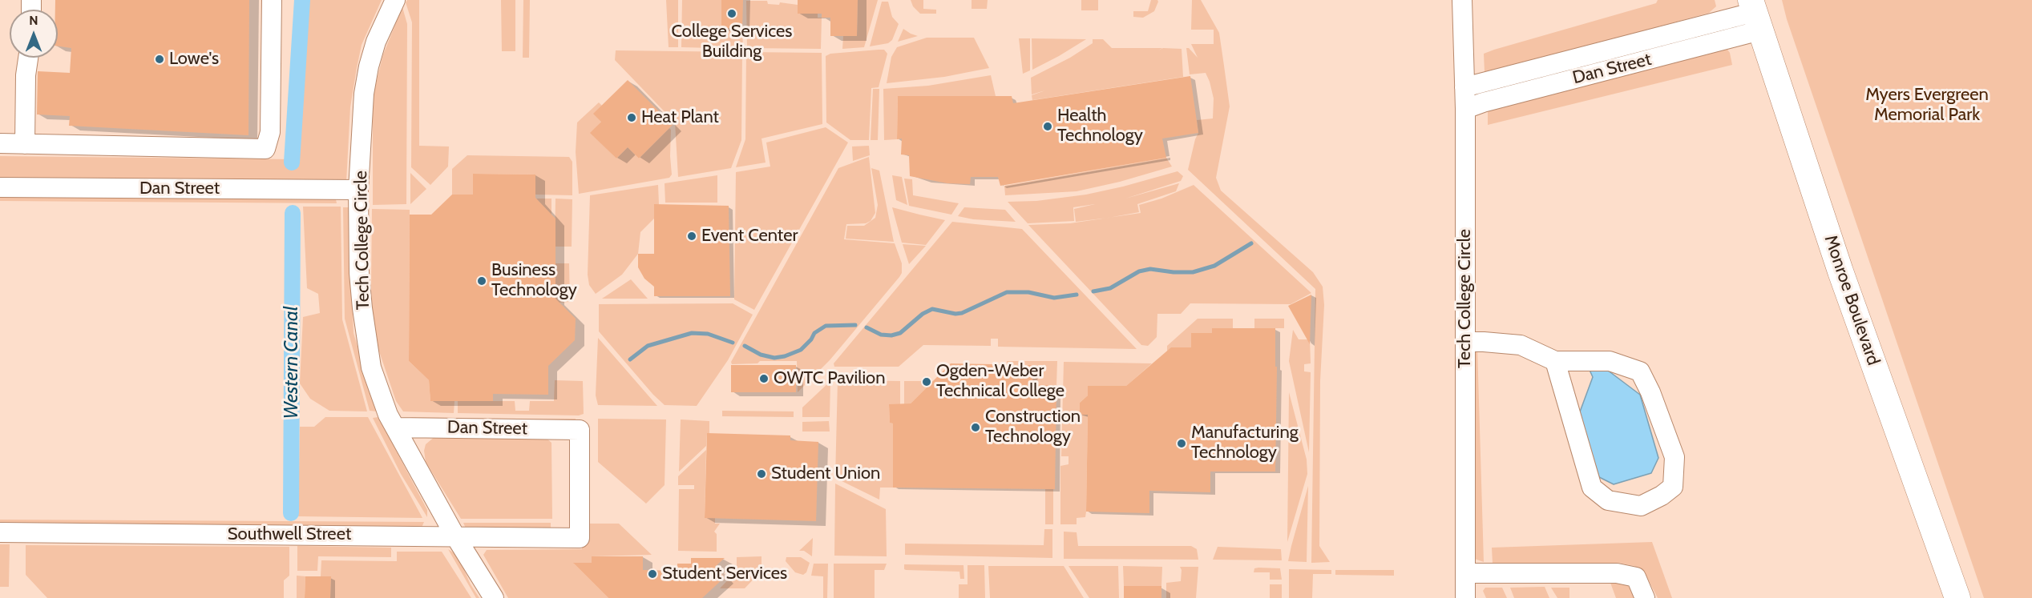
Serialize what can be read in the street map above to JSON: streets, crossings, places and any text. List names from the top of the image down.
{
  "streets": {
    "main road": ["Monroe Boulevard"],
    "street": ["Dan Street", "Tech College Circle", "Southwell Street"]
  },
  "crossings": [
    ["Dan Street", "Tech College Circle"],
    ["Dan Street", "Monroe Boulevard"],
    ["Dan Street", "Southwell Street"],
    ["Tech College Circle", "Southwell Street"]
  ],
  "water": ["Western Canal"],
  "parks": ["Myers Evergreen Memorial Park"],
  "places": [
    "College Services Building",
    "Lowe's",
    "Heat Plant",
    "Health Technology",
    "Event Center",
    "Business Technology",
    "OWTC Pavilion",
    "Ogden-Weber Technical College",
    "Construction Technology",
    "Manufacturing Technology",
    "Student Union",
    "Student Services"
  ],
  "north": "top"
}
